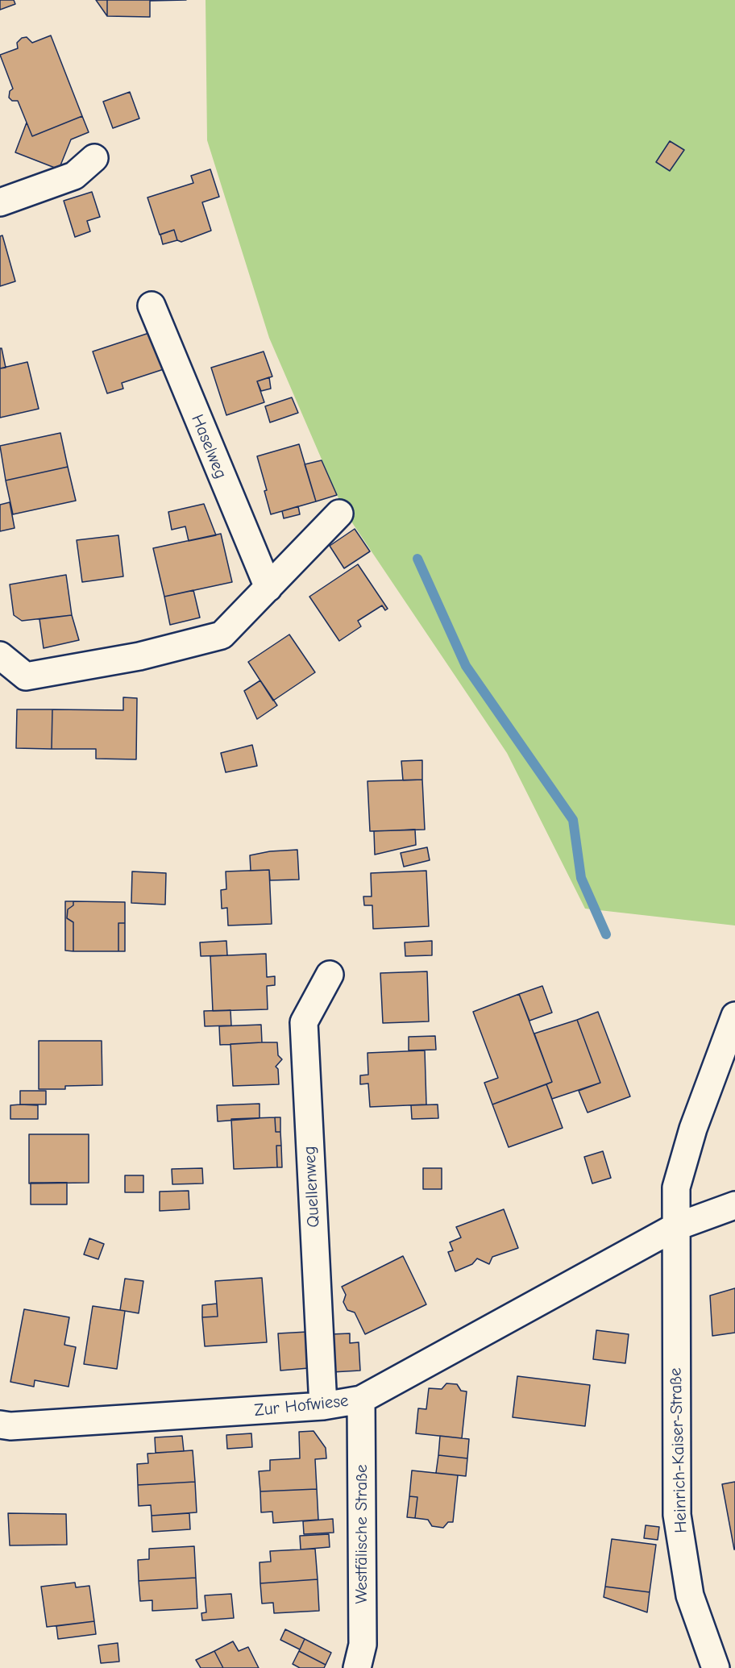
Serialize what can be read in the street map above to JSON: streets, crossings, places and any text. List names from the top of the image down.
{
  "streets": {
    "street": [
      "Haselweg",
      "Quellenweg",
      "Zur Hofwiese",
      "Heinrich-Kaiser-Straße",
      "Westfälische Straße"
    ]
  },
  "crossings": [
    ["Quellenweg", "Zur Hofwiese"],
    ["Zur Hofwiese", "Heinrich-Kaiser-Straße"],
    ["Zur Hofwiese", "Westfälische Straße"]
  ]
}
